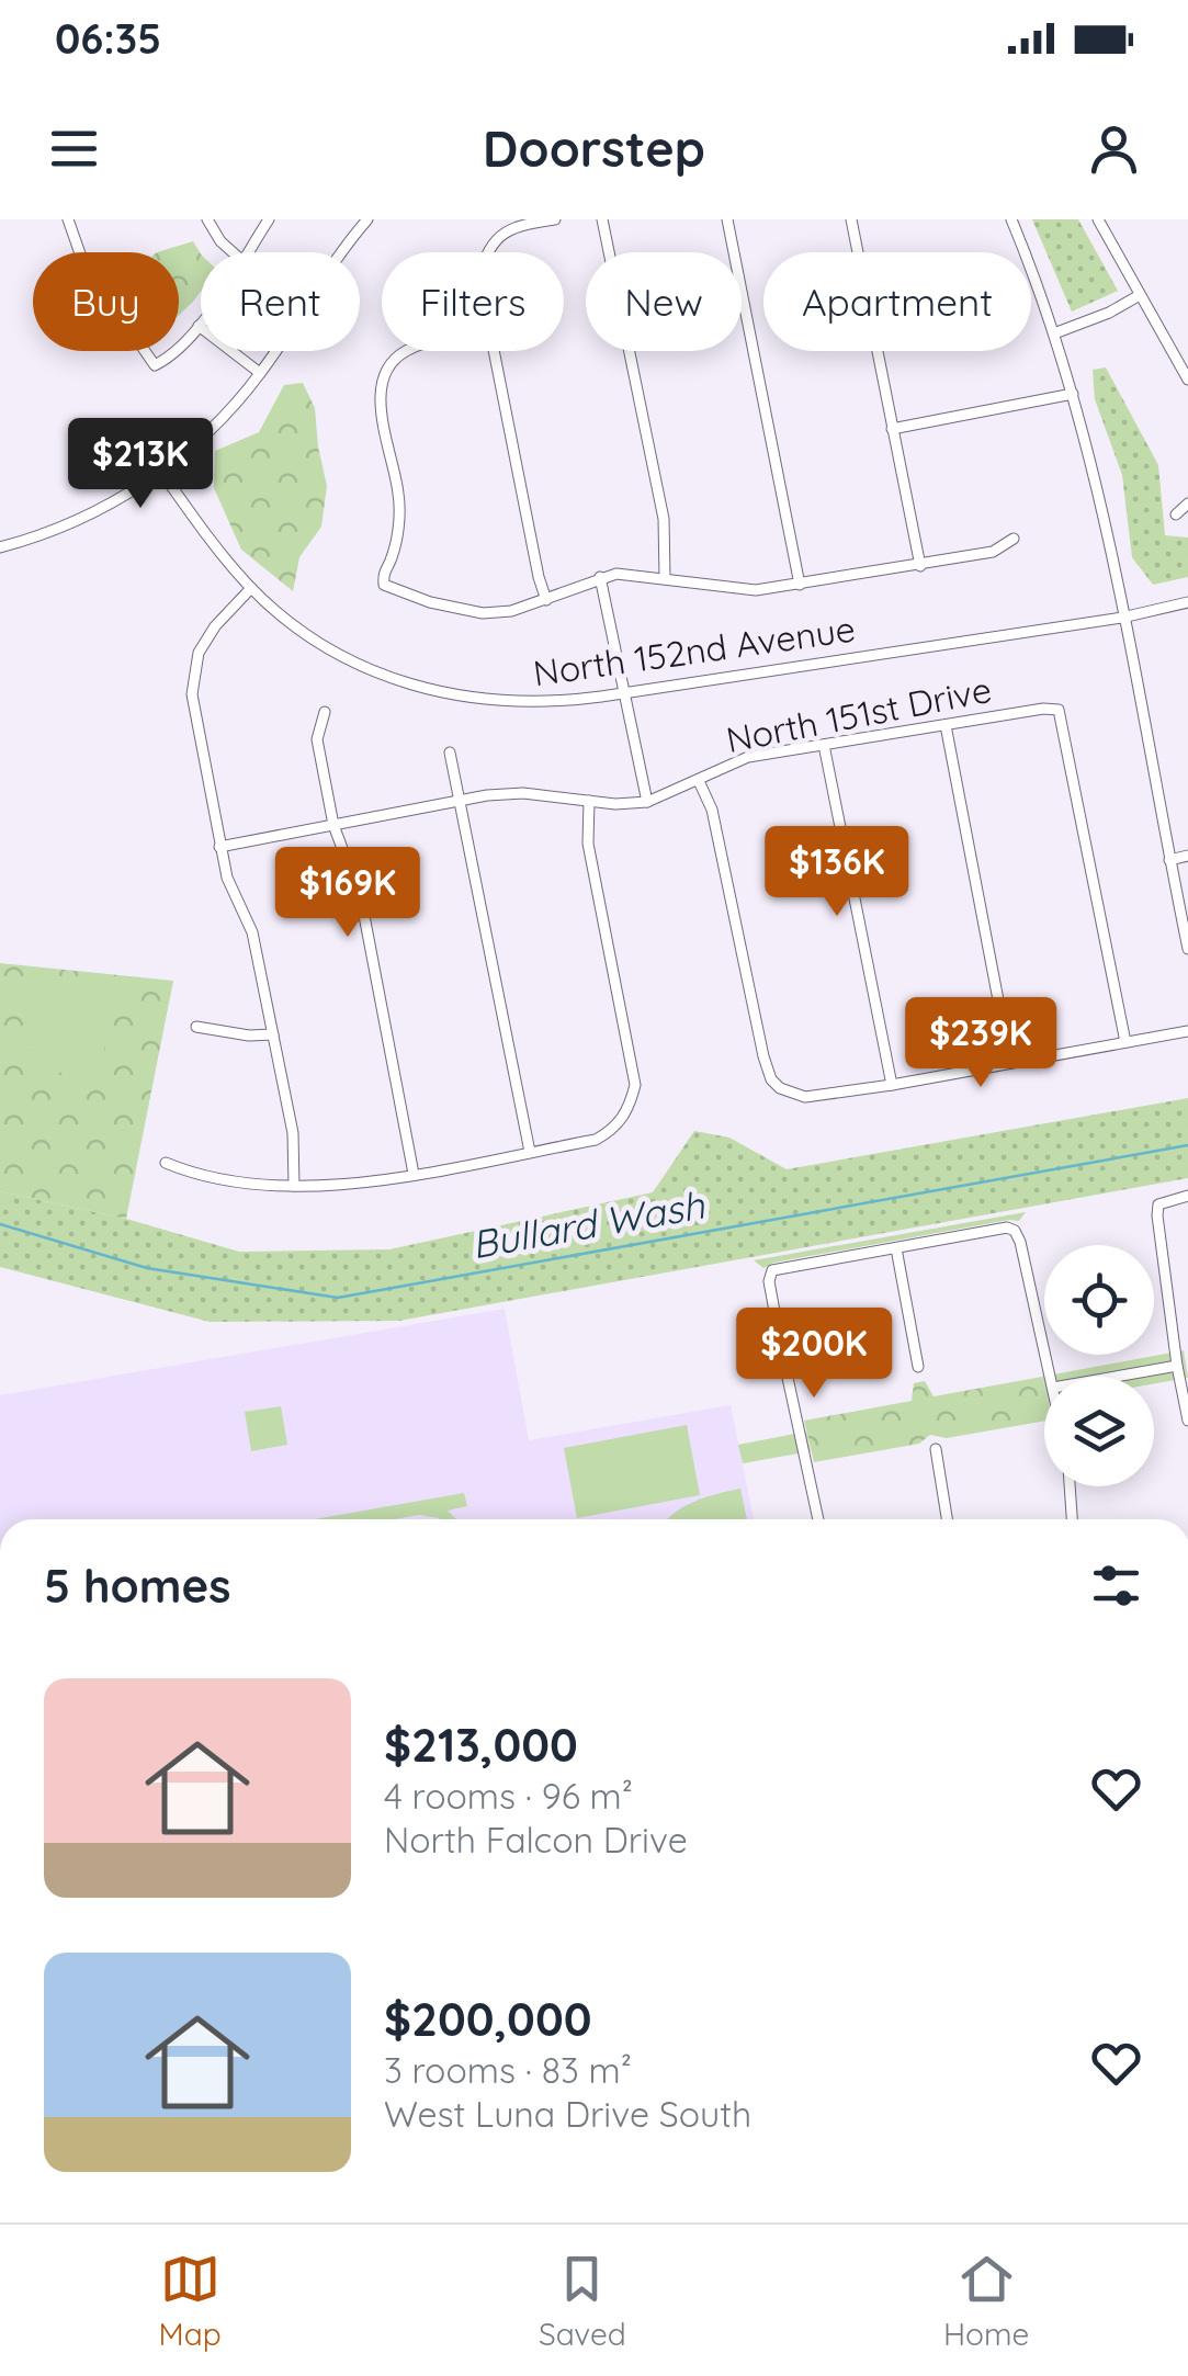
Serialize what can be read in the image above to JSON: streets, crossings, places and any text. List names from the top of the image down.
{
  "streets": {
    "street": ["North 152nd Avenue", "North 151st Drive"]
  },
  "water": ["Bullard Wash"],
  "page": {
    "status": "06:35",
    "header": "Doorstep",
    "chip": [
      "Buy",
      "Rent",
      "Filters",
      "New",
      "Apartment"
    ],
    "price": [
      "$213K",
      "$136K",
      "$169K",
      "$239K",
      "$200K"
    ],
    "heading": "5 homes",
    "list": [
      {
        "name": "$213,000",
        "note": "4 rooms · 96 m² · North Falcon Drive"
      },
      {
        "name": "$200,000",
        "note": "3 rooms · 83 m² · West Luna Drive South"
      }
    ],
    "tabs": ["Map", "Saved", "Home"]
  }
}
